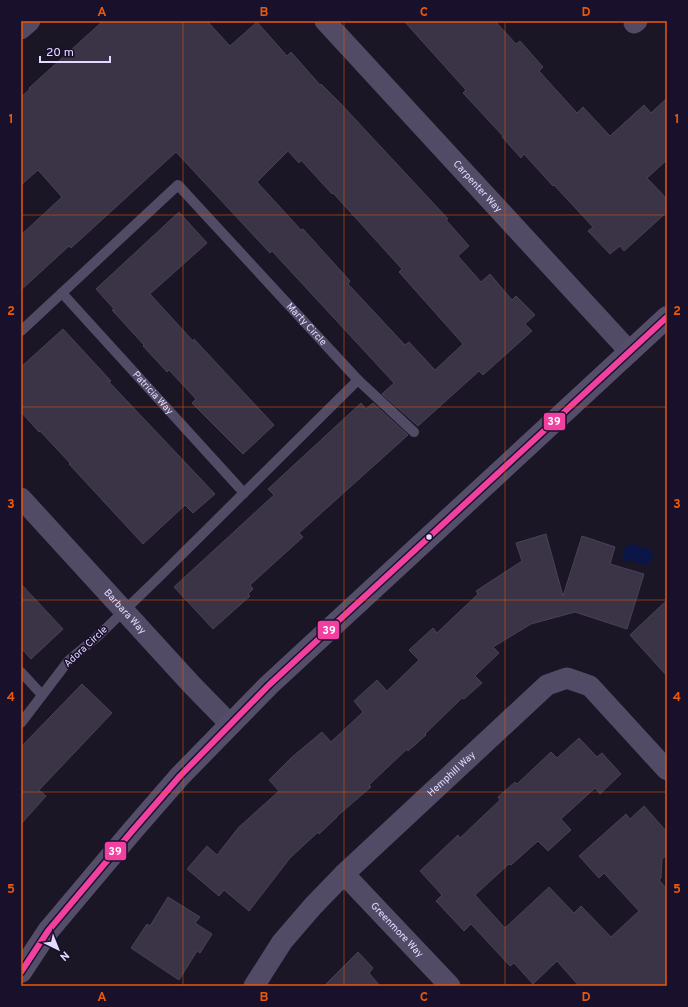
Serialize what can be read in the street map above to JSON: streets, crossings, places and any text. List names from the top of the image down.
{
  "streets": {
    "street": [
      "Carpenter Way",
      "Barbara Way",
      "Hemphill Way",
      "Greenmore Way"
    ],
    "lane": ["Marty Circle", "Patricia Way", "Adora Circle"]
  },
  "crossings": [
    ["Marty Circle", "Patricia Way"],
    ["Barbara Way", "Adora Circle"],
    ["Hemphill Way", "Greenmore Way"]
  ],
  "lines": ["transit line 39"],
  "scale_bar": "20 m",
  "north": "bottom right",
  "grid": {
    "columns": [
      "A",
      "B",
      "C",
      "D"
    ],
    "rows": [
      "1",
      "2",
      "3",
      "4",
      "5"
    ]
  }
}
